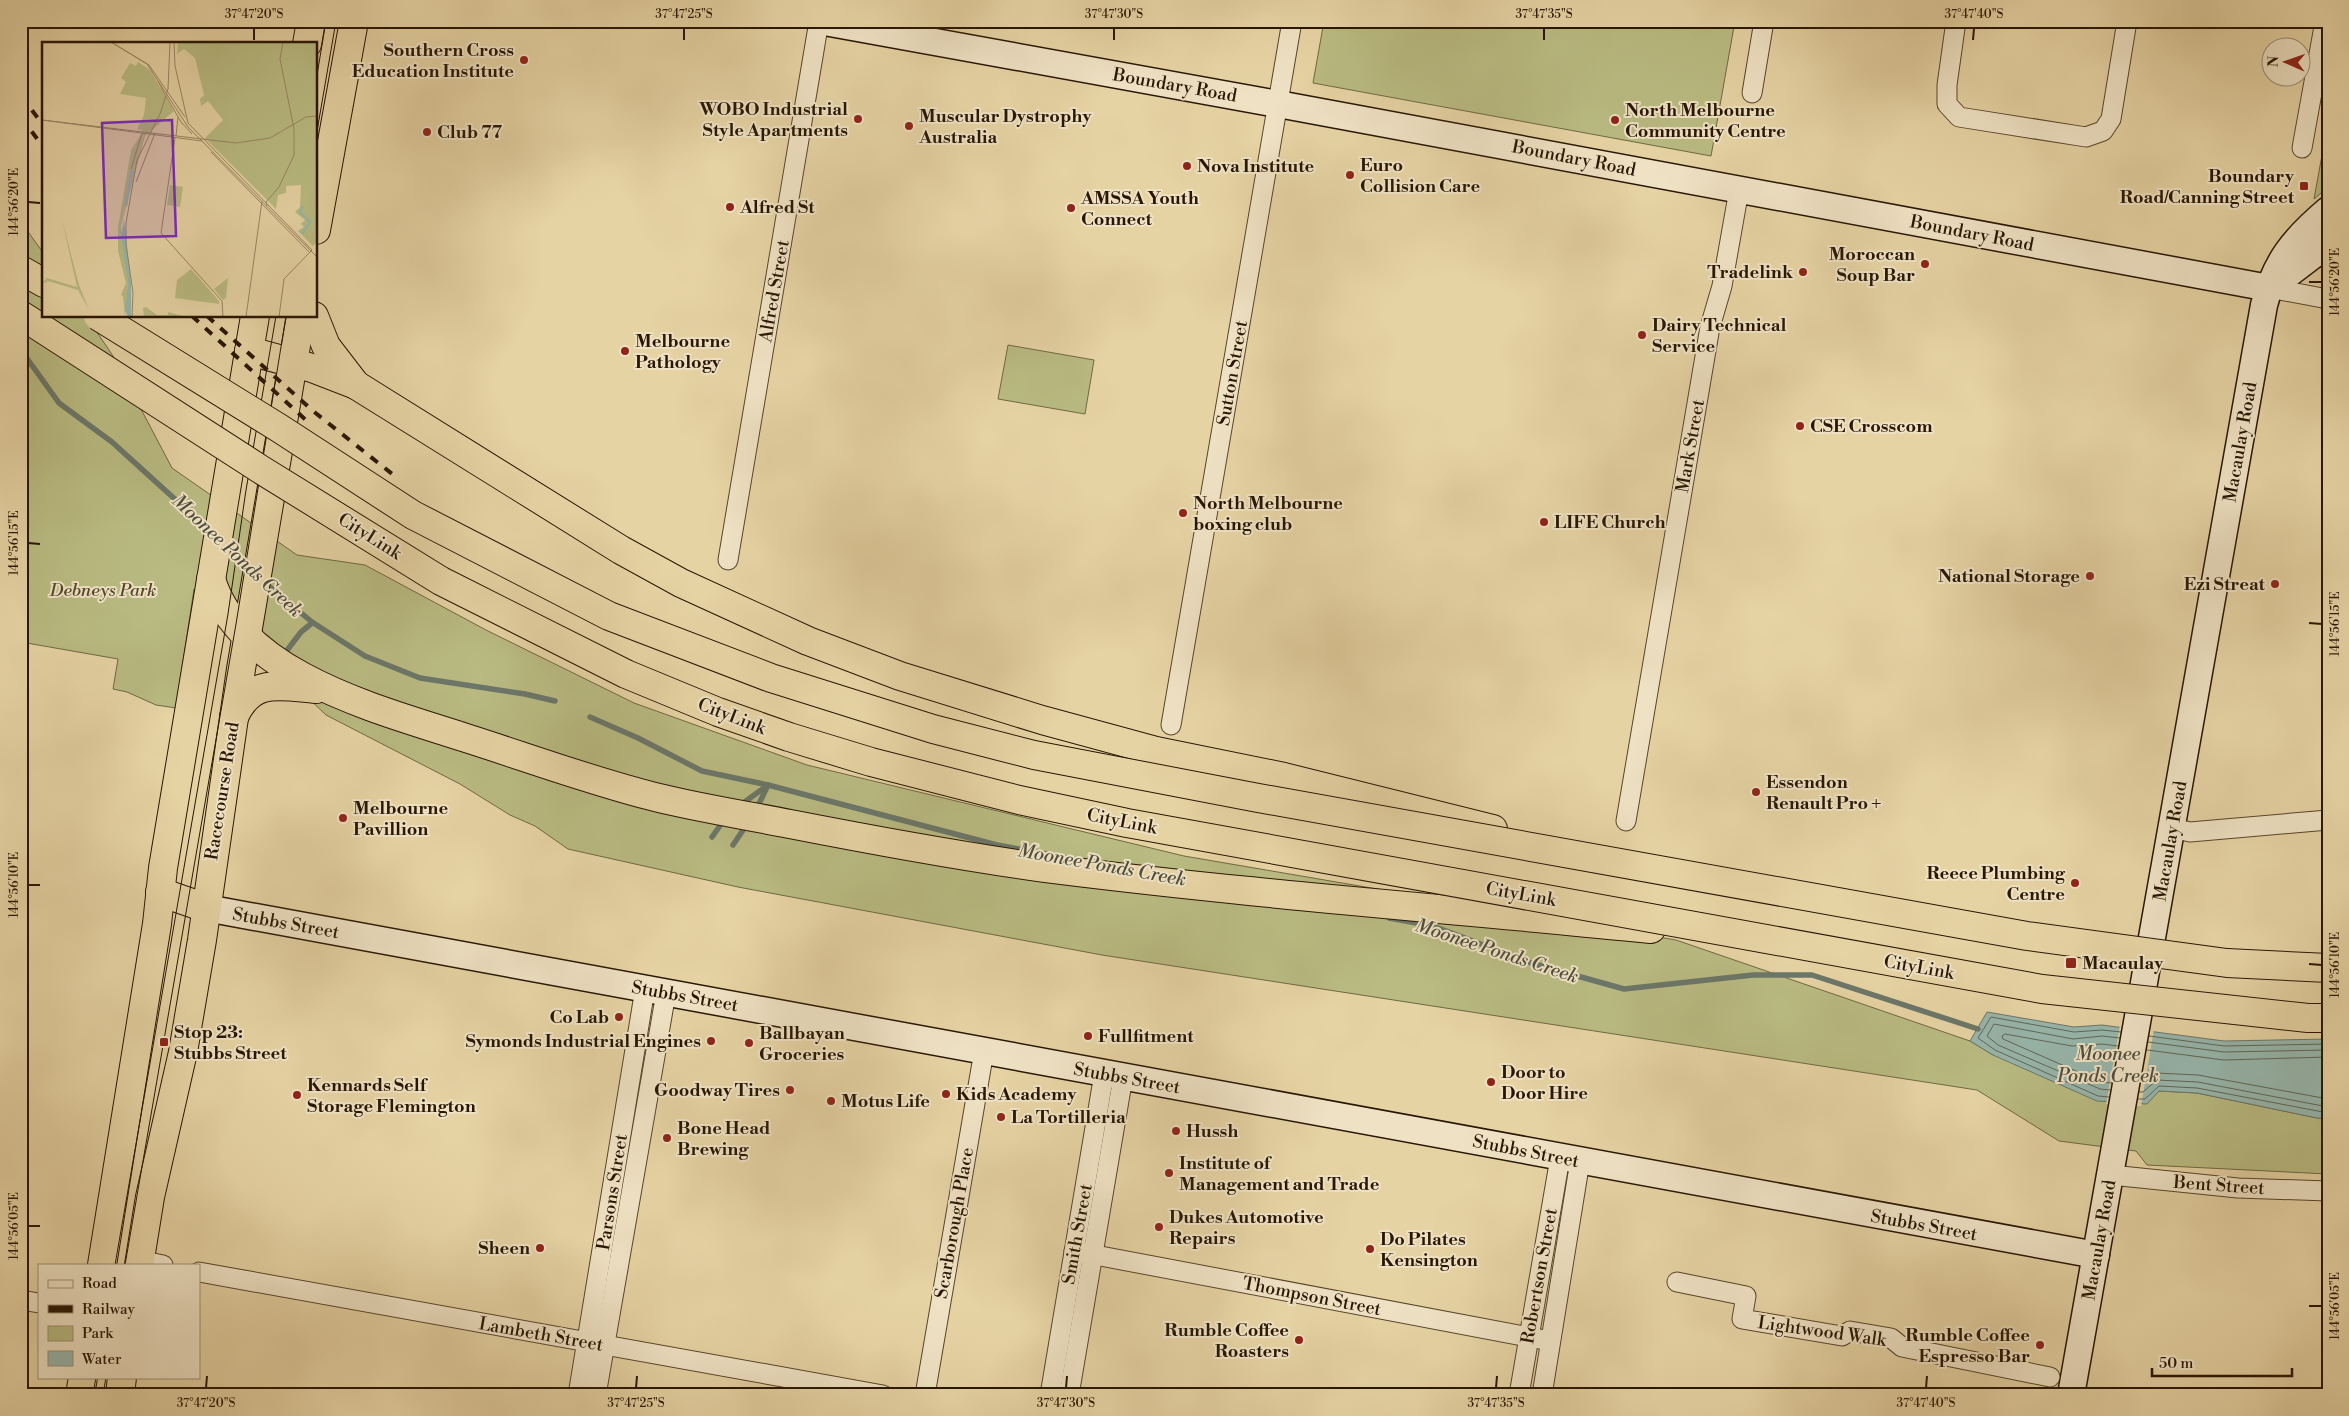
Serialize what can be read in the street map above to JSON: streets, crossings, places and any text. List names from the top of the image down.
{
  "streets": {
    "highway": ["CityLink", "Racecourse Road", "Stubbs Street"],
    "street": [
      "Boundary Road",
      "Alfred Street",
      "Sutton Street",
      "Macaulay Road",
      "Mark Street",
      "Bent Street",
      "Parsons Street",
      "Scarborough Place",
      "Smith Street",
      "Robertson Street",
      "Thompson Street",
      "Lightwood Walk",
      "Lambeth Street"
    ]
  },
  "crossings": [
    ["Boundary Road", "Alfred Street"],
    ["Boundary Road", "Sutton Street"],
    ["Boundary Road", "Macaulay Road"],
    ["Boundary Road", "Mark Street"],
    ["Macaulay Road", "Stubbs Street"],
    ["Macaulay Road", "Bent Street"],
    ["Racecourse Road", "Stubbs Street"],
    ["Stubbs Street", "Parsons Street"],
    ["Stubbs Street", "Scarborough Place"],
    ["Stubbs Street", "Smith Street"],
    ["Stubbs Street", "Robertson Street"],
    ["Parsons Street", "Lambeth Street"],
    ["Smith Street", "Thompson Street"],
    ["Robertson Street", "Thompson Street"]
  ],
  "water": ["Moonee Ponds Creek"],
  "parks": ["Debneys Park"],
  "places": {
    "other": [
      "Southern Cross Education Institute",
      "WOBO Industrial Style Apartments",
      "North Melbourne Community Centre",
      "Muscular Dystrophy Australia",
      "Club 77",
      "Nova Institute",
      "Euro Collision Care",
      "Alfred St",
      "AMSSA Youth Connect",
      "Moroccan Soup Bar",
      "Tradelink",
      "Dairy Technical Service",
      "Melbourne Pathology",
      "CSE Crosscom",
      "North Melbourne boxing club",
      "LIFE Church",
      "National Storage",
      "Ezi Streat",
      "Essendon Renault Pro +",
      "Melbourne Pavillion",
      "Reece Plumbing Centre",
      "Co Lab",
      "Fullfitment",
      "Symonds Industrial Engines",
      "Ballbayan Groceries",
      "Door to Door Hire",
      "Goodway Tires",
      "Kids Academy",
      "Kennards Self Storage Flemington",
      "Motus Life",
      "La Tortilleria",
      "Hussh",
      "Bone Head Brewing",
      "Institute of Management and Trade",
      "Dukes Automotive Repairs",
      "Sheen",
      "Do Pilates Kensington",
      "Rumble Coffee Roasters",
      "Rumble Coffee Espresso Bar"
    ],
    "transit": ["Boundary Road/Canning Street", "Macaulay", "Stop 23: Stubbs Street"]
  },
  "legend": [
    "Road",
    "Railway",
    "Park",
    "Water"
  ],
  "scale_bar": "50 m",
  "north": "left",
  "coordinates": [
    "37°47'20\"S",
    "37°47'25\"S",
    "37°47'30\"S",
    "37°47'35\"S",
    "37°47'40\"S",
    "144°56'20\"E",
    "144°56'15\"E",
    "144°56'10\"E",
    "144°56'05\"E"
  ]
}
